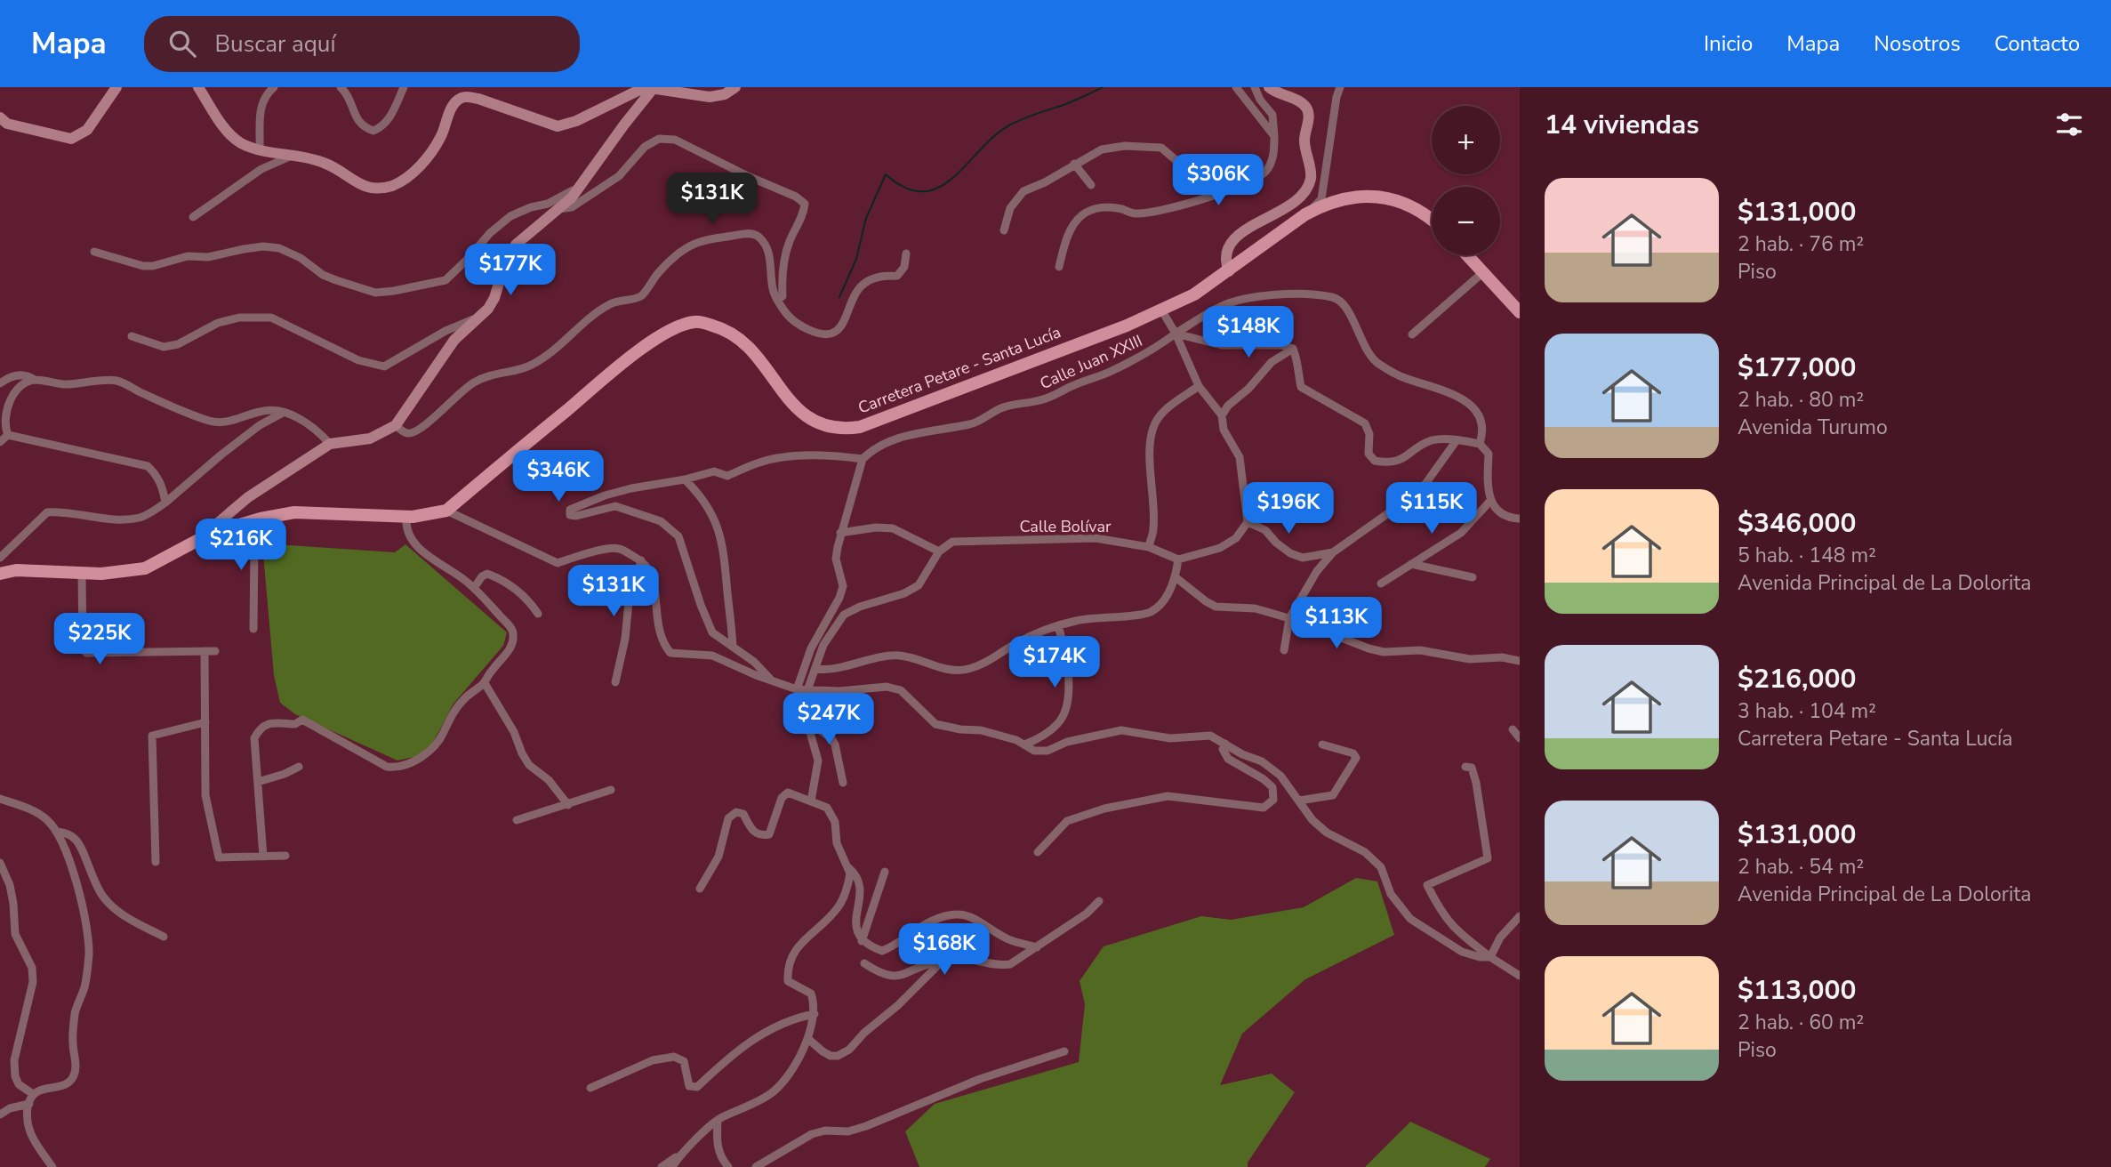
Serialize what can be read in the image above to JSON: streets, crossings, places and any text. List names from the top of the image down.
{
  "streets": {
    "main road": ["Carretera Petare - Santa Lucía"],
    "street": ["Calle Juan XXIII", "Calle Bolívar"]
  },
  "page": {
    "header": "Mapa",
    "search": "Buscar aquí",
    "nav": [
      "Inicio",
      "Mapa",
      "Nosotros",
      "Contacto"
    ],
    "heading": "14 viviendas",
    "map_buttons": ["+", "−"],
    "price": [
      "$306K",
      "$131K",
      "$177K",
      "$148K",
      "$346K",
      "$196K",
      "$115K",
      "$216K",
      "$131K",
      "$113K",
      "$225K",
      "$174K",
      "$247K",
      "$168K"
    ],
    "list": [
      {
        "name": "$131,000",
        "note": "2 hab. · 76 m² · Piso"
      },
      {
        "name": "$177,000",
        "note": "2 hab. · 80 m² · Avenida Turumo"
      },
      {
        "name": "$346,000",
        "note": "5 hab. · 148 m² · Avenida Principal de La Dolorita"
      },
      {
        "name": "$216,000",
        "note": "3 hab. · 104 m² · Carretera Petare - Santa Lucía"
      },
      {
        "name": "$131,000",
        "note": "2 hab. · 54 m² · Avenida Principal de La Dolorita"
      },
      {
        "name": "$113,000",
        "note": "2 hab. · 60 m² · Piso"
      }
    ]
  }
}
